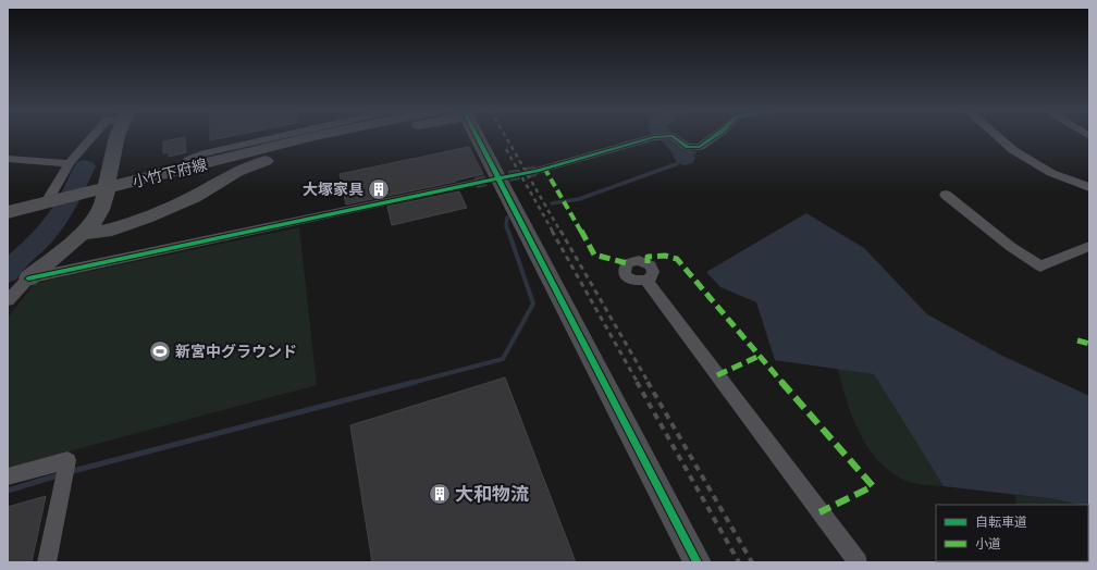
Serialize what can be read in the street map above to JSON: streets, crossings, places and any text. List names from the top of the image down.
{
  "streets": {
    "street": ["小竹下府線"]
  },
  "places": {
    "building": ["大塚家具", "大和物流"],
    "sports": ["新宮中グラウンド"]
  },
  "legend": ["自転車道", "小道"]
}
